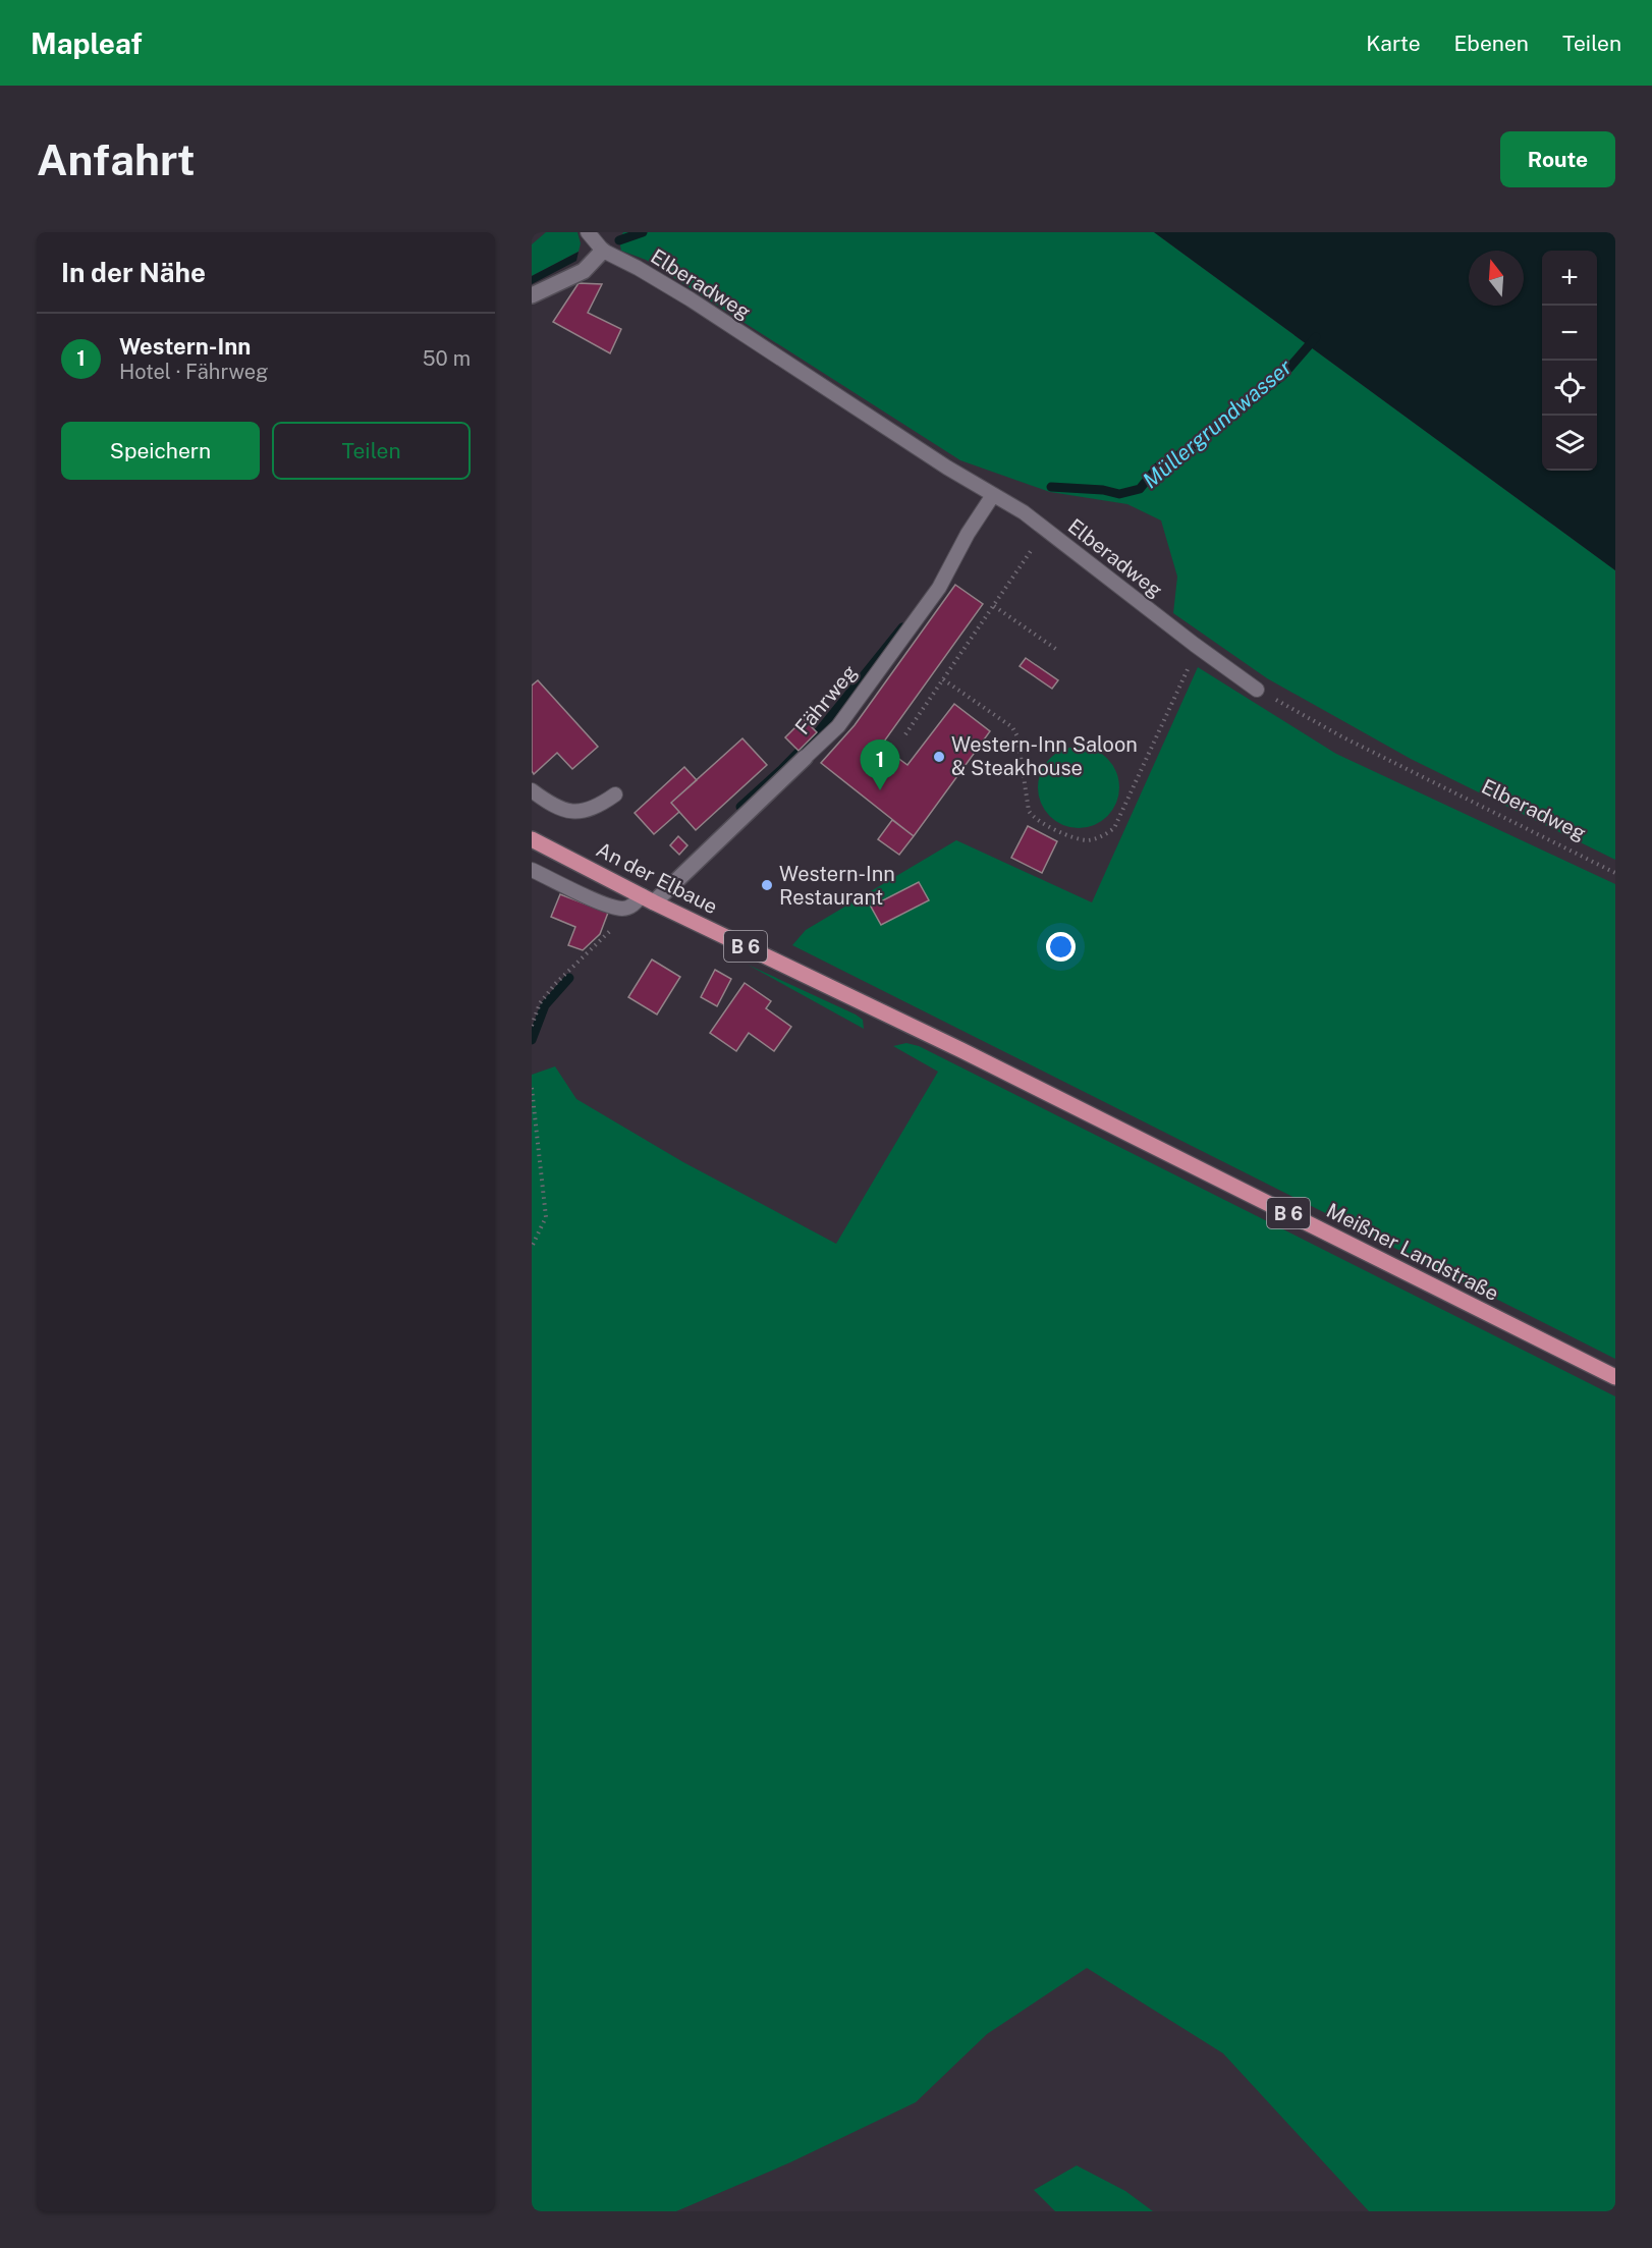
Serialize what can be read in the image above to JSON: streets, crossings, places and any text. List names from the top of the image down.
{
  "streets": {
    "main road": ["An der Elbaue", "B 6", "Meißner Landstraße"],
    "street": ["Fährweg"],
    "lane": ["Elberadweg"]
  },
  "crossings": [
    ["Elberadweg", "Fährweg"],
    ["Fährweg", "An der Elbaue"],
    ["An der Elbaue", "Meißner Landstraße"]
  ],
  "water": ["Müllergrundwasser"],
  "places": ["Western-Inn Saloon & Steakhouse", "Western-Inn Restaurant"],
  "north": "top",
  "page": {
    "header": "Mapleaf",
    "nav": ["Karte", "Ebenen", "Teilen"],
    "buttons": [
      "Route",
      ["Speichern", "Teilen"]
    ],
    "title": "Anfahrt",
    "heading": "In der Nähe",
    "map_buttons": ["+", "−"],
    "list": [
      {
        "mark": "1",
        "name": "Western-Inn",
        "note": "Hotel · Fährweg",
        "value": "50 m"
      }
    ],
    "pins": "1"
  }
}
